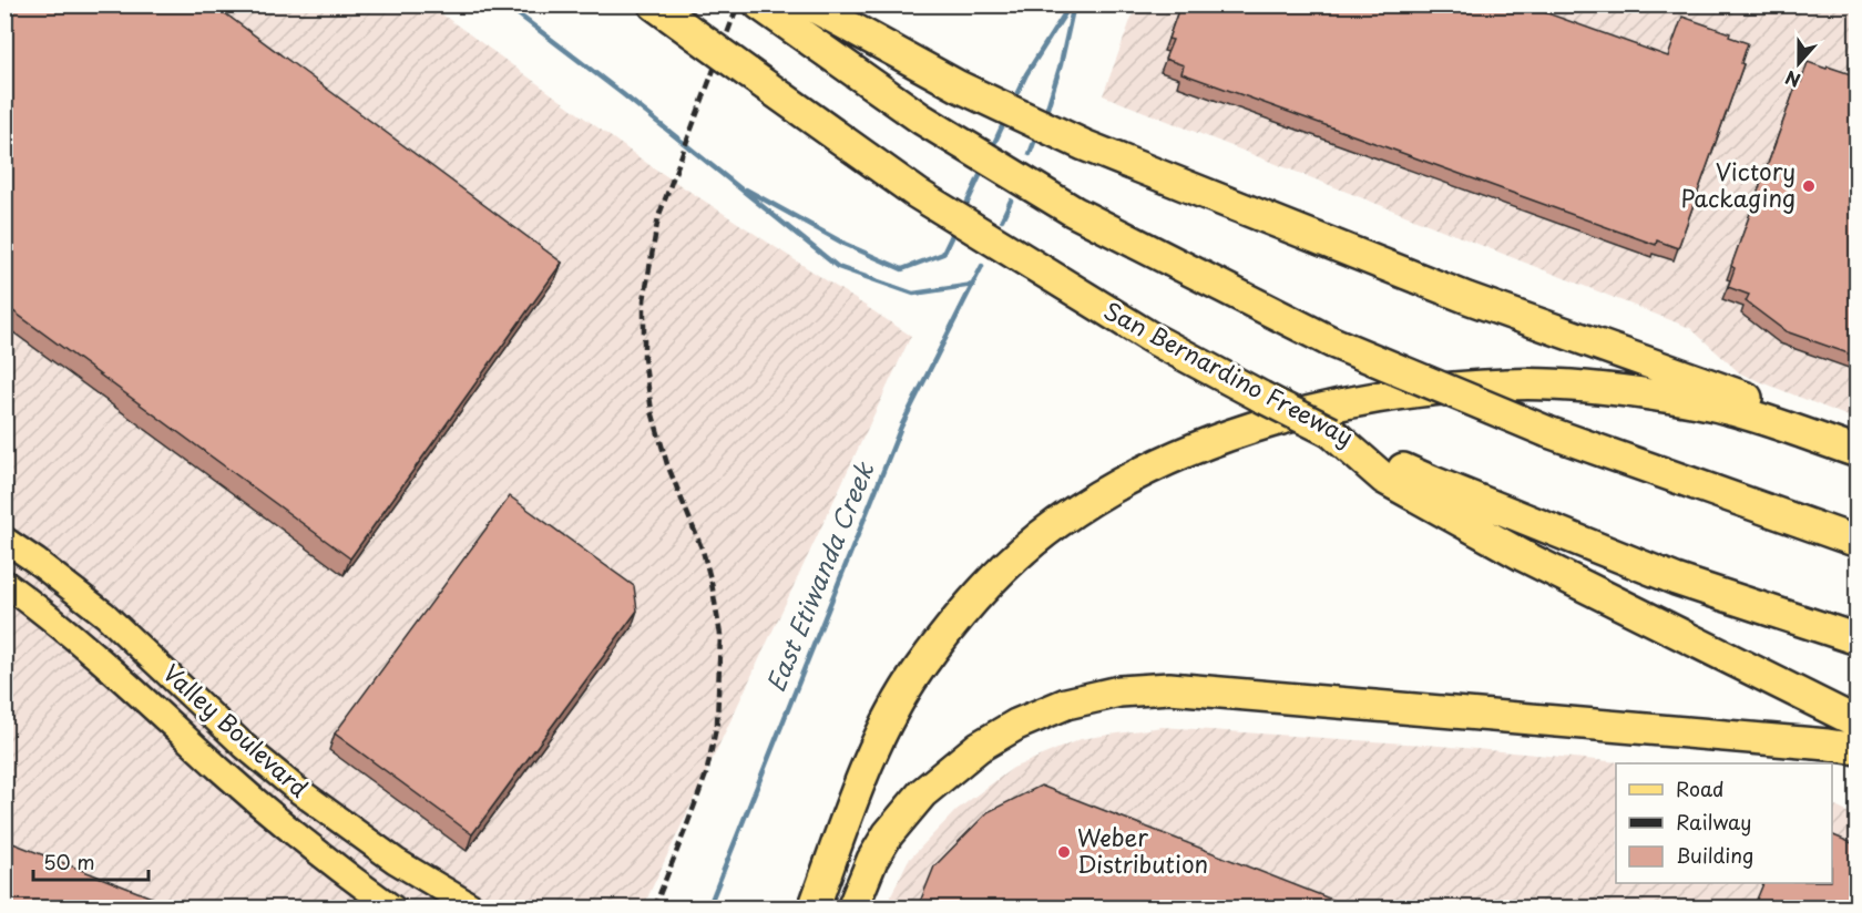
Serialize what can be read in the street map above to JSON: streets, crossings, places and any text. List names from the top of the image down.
{
  "streets": {
    "highway": ["San Bernardino Freeway"],
    "main road": ["Valley Boulevard"]
  },
  "water": ["East Etiwanda Creek"],
  "places": ["Victory Packaging", "Weber Distribution"],
  "legend": ["Road", "Railway", "Building"],
  "scale_bar": "50 m",
  "north": "bottom"
}
